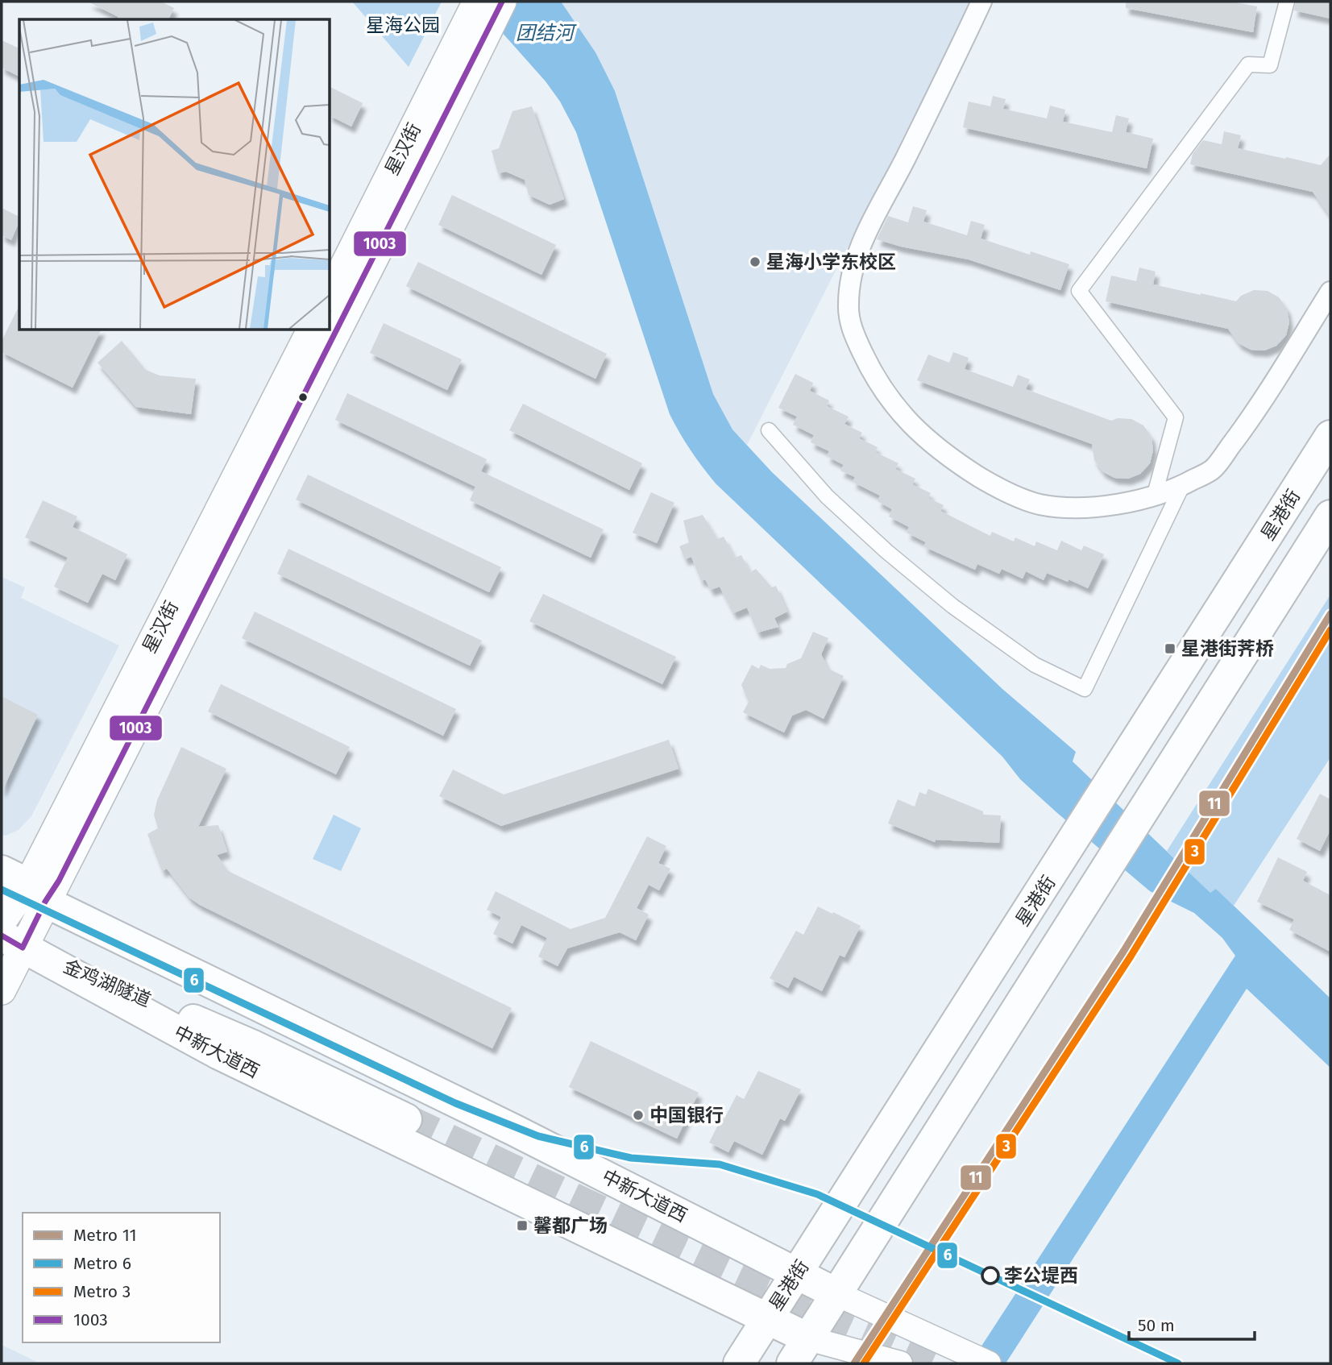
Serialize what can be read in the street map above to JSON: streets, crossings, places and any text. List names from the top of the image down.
{
  "streets": {
    "main road": [
      "星汉街",
      "星港街",
      "金鸡湖隧道",
      "中新大道西"
    ]
  },
  "crossings": [
    ["星汉街", "金鸡湖隧道"],
    ["星汉街", "中新大道西"],
    ["星港街", "中新大道西"],
    ["金鸡湖隧道", "中新大道西"]
  ],
  "water": ["团结河"],
  "parks": ["星海公园"],
  "places": {
    "other": ["星海小学东校区", "中国银行", "李公堤西"],
    "transit": ["星港街荠桥", "馨都广场"]
  },
  "lines": [
    "transit line 1003",
    "metro line 11",
    "metro line 3",
    "metro line 6"
  ],
  "legend": [
    "Metro 11",
    "Metro 6",
    "Metro 3",
    "1003"
  ],
  "scale_bar": "50 m"
}
